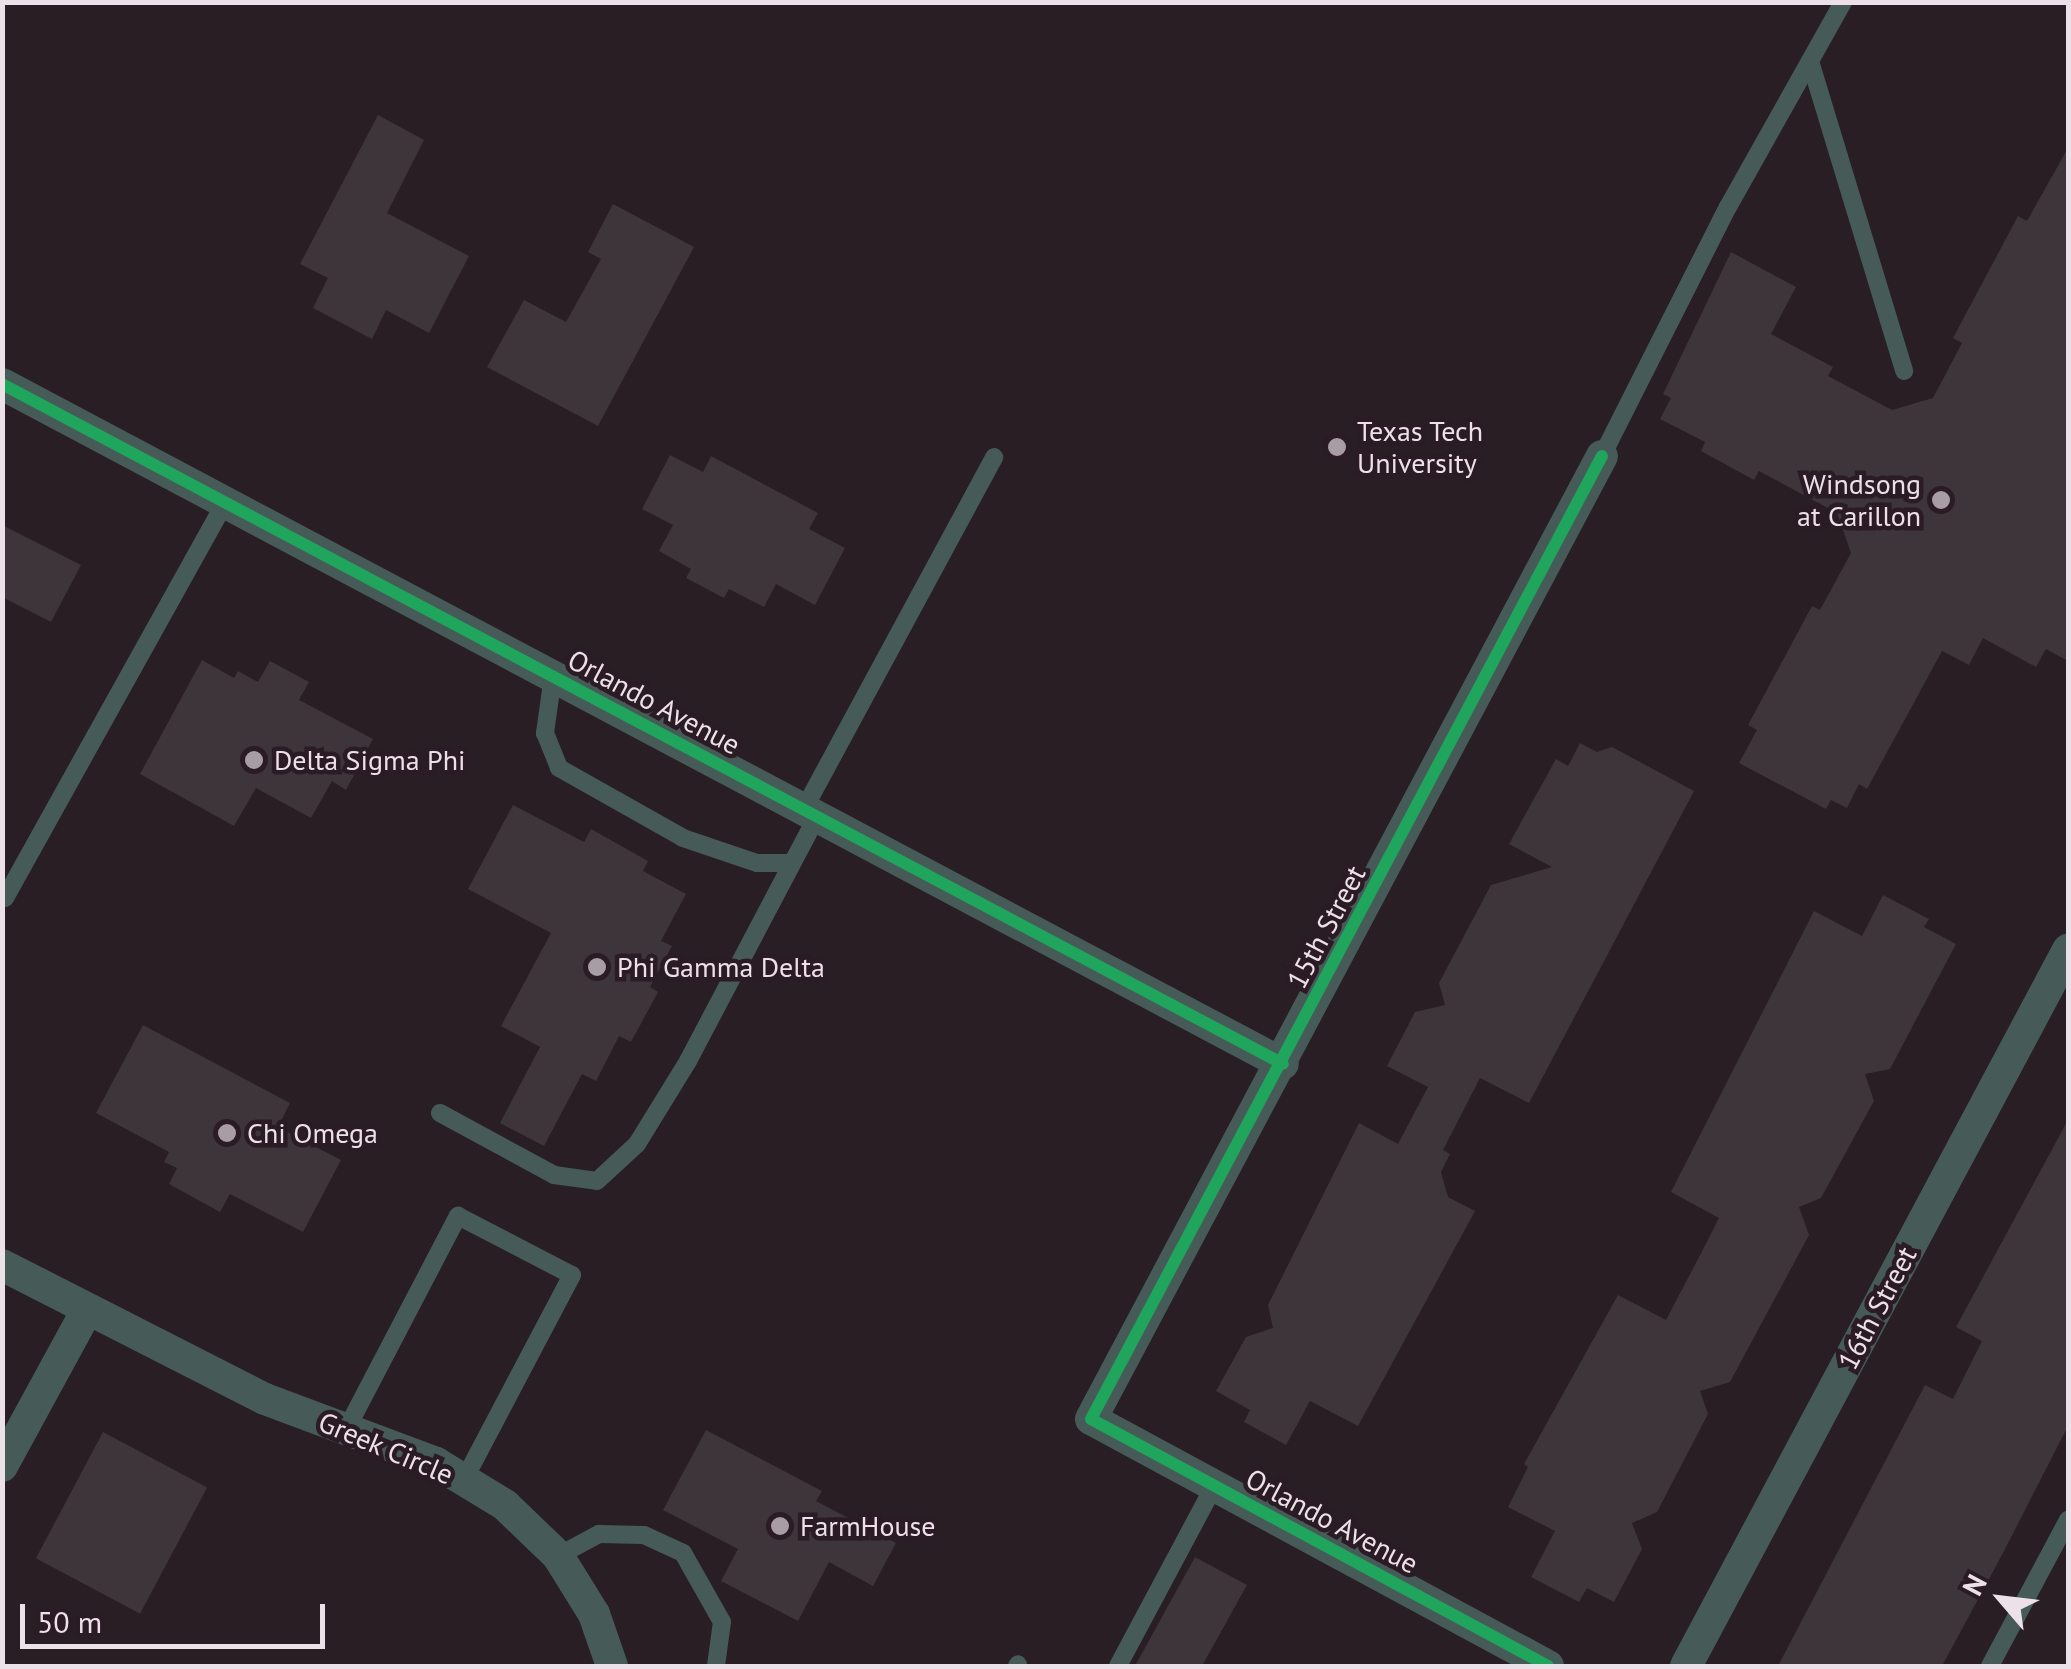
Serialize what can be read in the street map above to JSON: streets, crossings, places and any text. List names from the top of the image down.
{
  "streets": {
    "street": [
      "Orlando Avenue",
      "15th Street",
      "16th Street",
      "Greek Circle"
    ]
  },
  "crossings": [
    ["Orlando Avenue", "15th Street"]
  ],
  "places": [
    "Texas Tech University",
    "Windsong at Carillon",
    "Delta Sigma Phi",
    "Phi Gamma Delta",
    "Chi Omega",
    "FarmHouse"
  ],
  "scale_bar": "50 m",
  "north": "top left"
}
